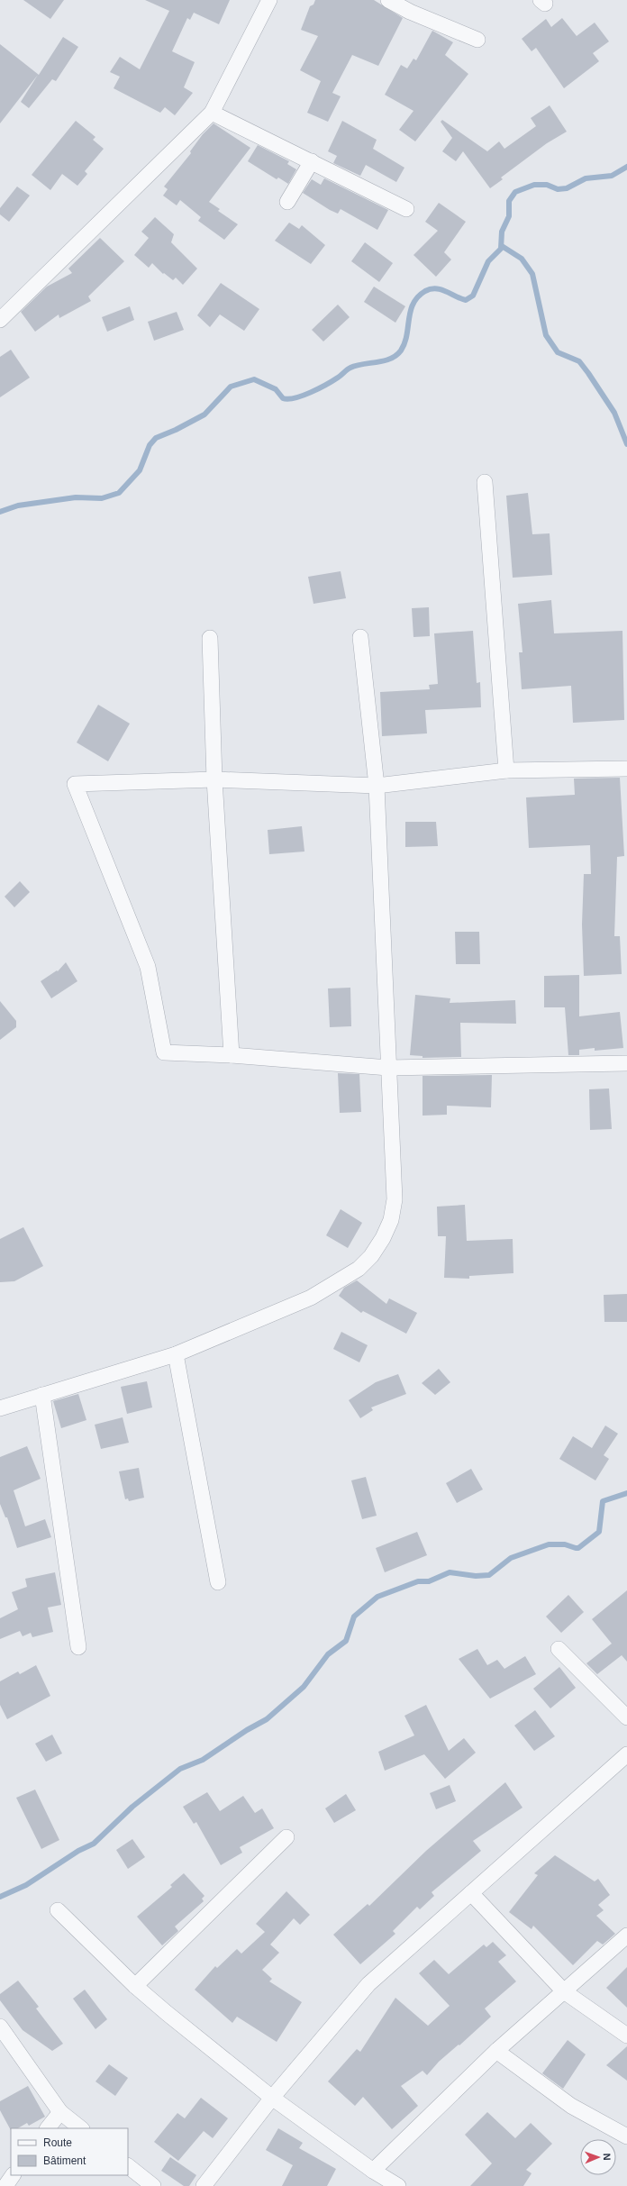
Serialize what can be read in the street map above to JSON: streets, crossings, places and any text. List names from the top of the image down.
{
  "legend": ["Route", "Bâtiment"],
  "north": "right"
}
